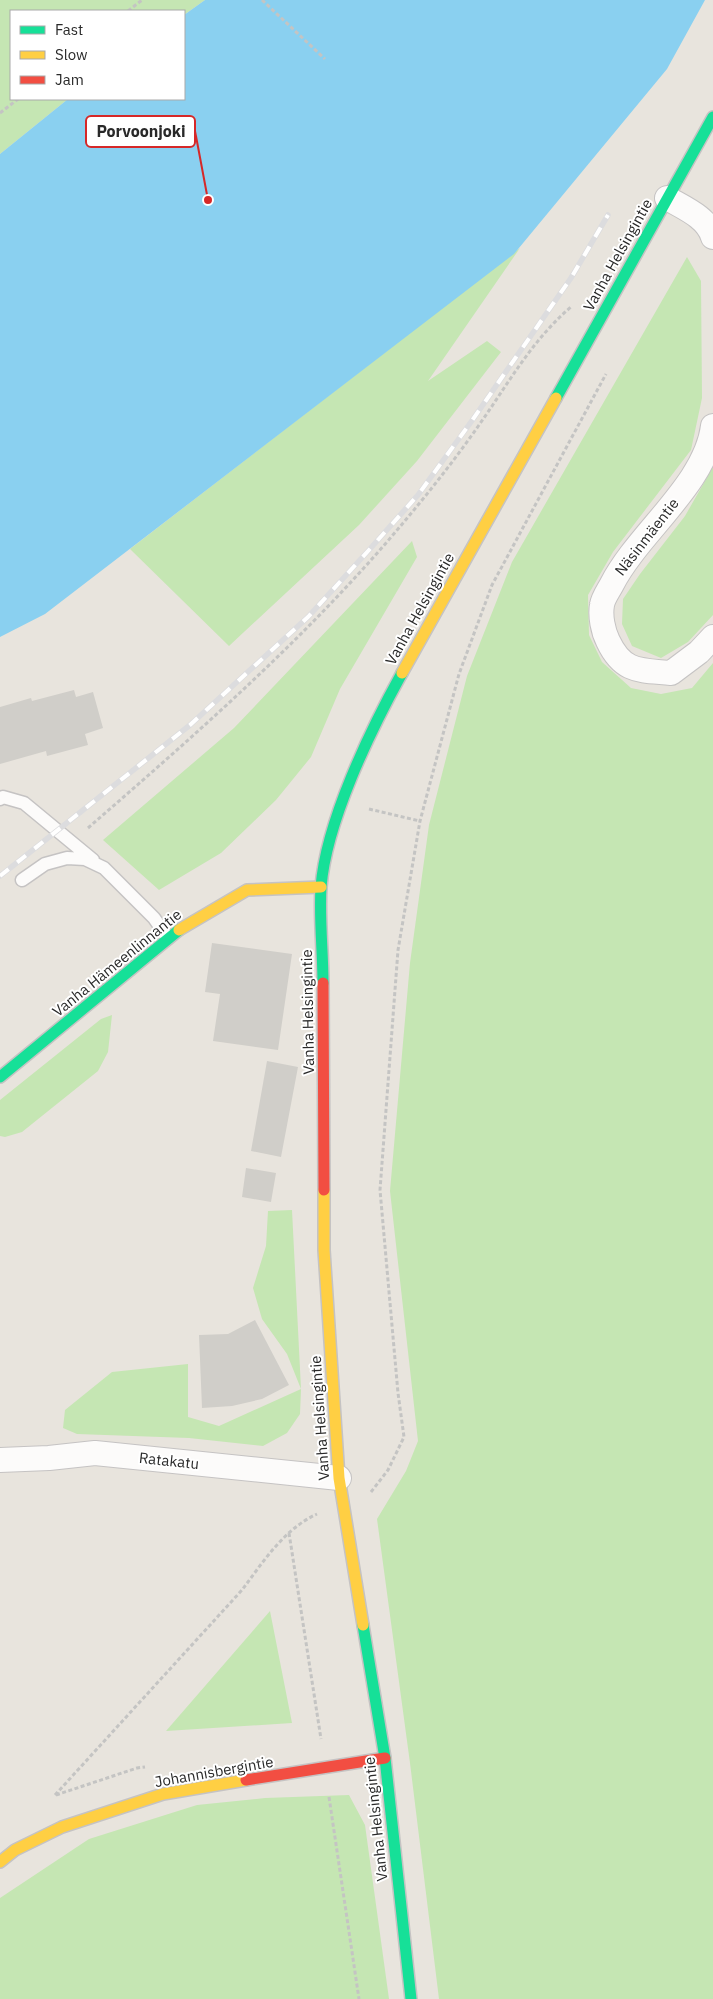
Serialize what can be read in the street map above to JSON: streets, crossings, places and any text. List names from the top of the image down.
{
  "streets": {
    "street": [
      "Vanha Helsingintie",
      "Näsinmäentie",
      "Vanha Hämeenlinnantie",
      "Ratakatu",
      "Johannisbergintie"
    ]
  },
  "crossings": [
    ["Vanha Helsingintie", "Vanha Hämeenlinnantie"],
    ["Vanha Helsingintie", "Ratakatu"],
    ["Vanha Helsingintie", "Johannisbergintie"]
  ],
  "places": ["Porvoonjoki"],
  "legend": ["Fast", "Slow", "Jam"]
}
